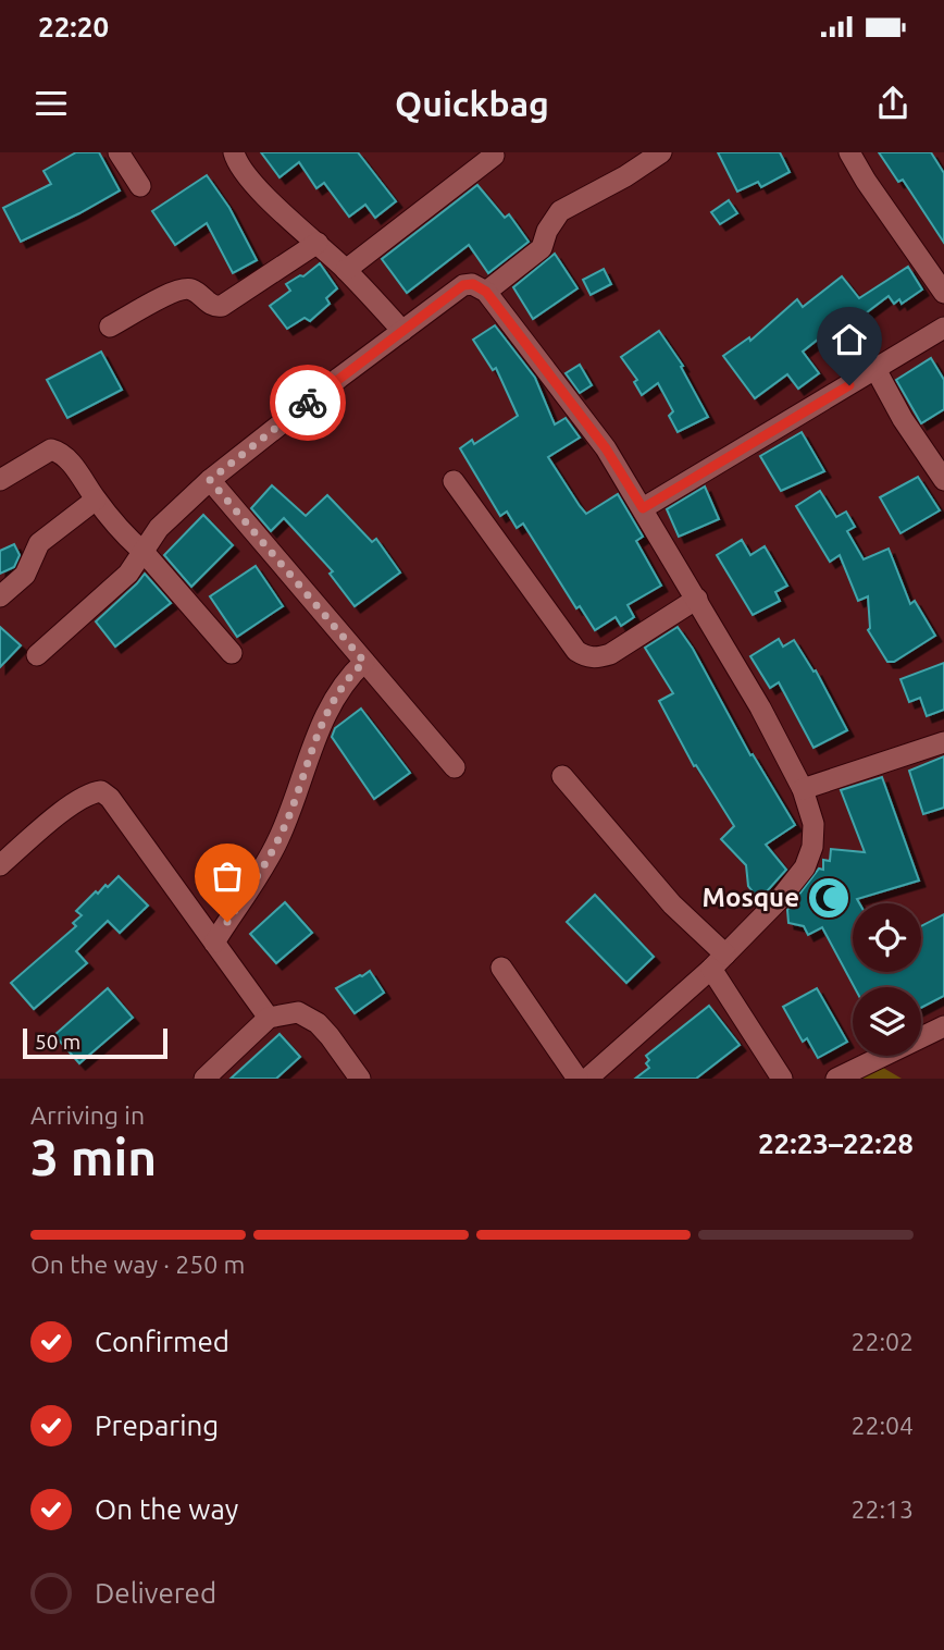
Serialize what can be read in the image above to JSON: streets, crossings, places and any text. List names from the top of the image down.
{
  "places": {
    "mosque": ["Mosque"]
  },
  "scale_bar": "50 m",
  "page": {
    "status": "22:20",
    "header": "Quickbag",
    "scale": "50 m",
    "heading": ["3 min", "Arriving in", "22:23–22:28"],
    "bar": "On the way · 250 m",
    "list": [
      ["Confirmed", "22:02"],
      ["Preparing", "22:04"],
      ["On the way", "22:13"],
      "Delivered"
    ]
  }
}
